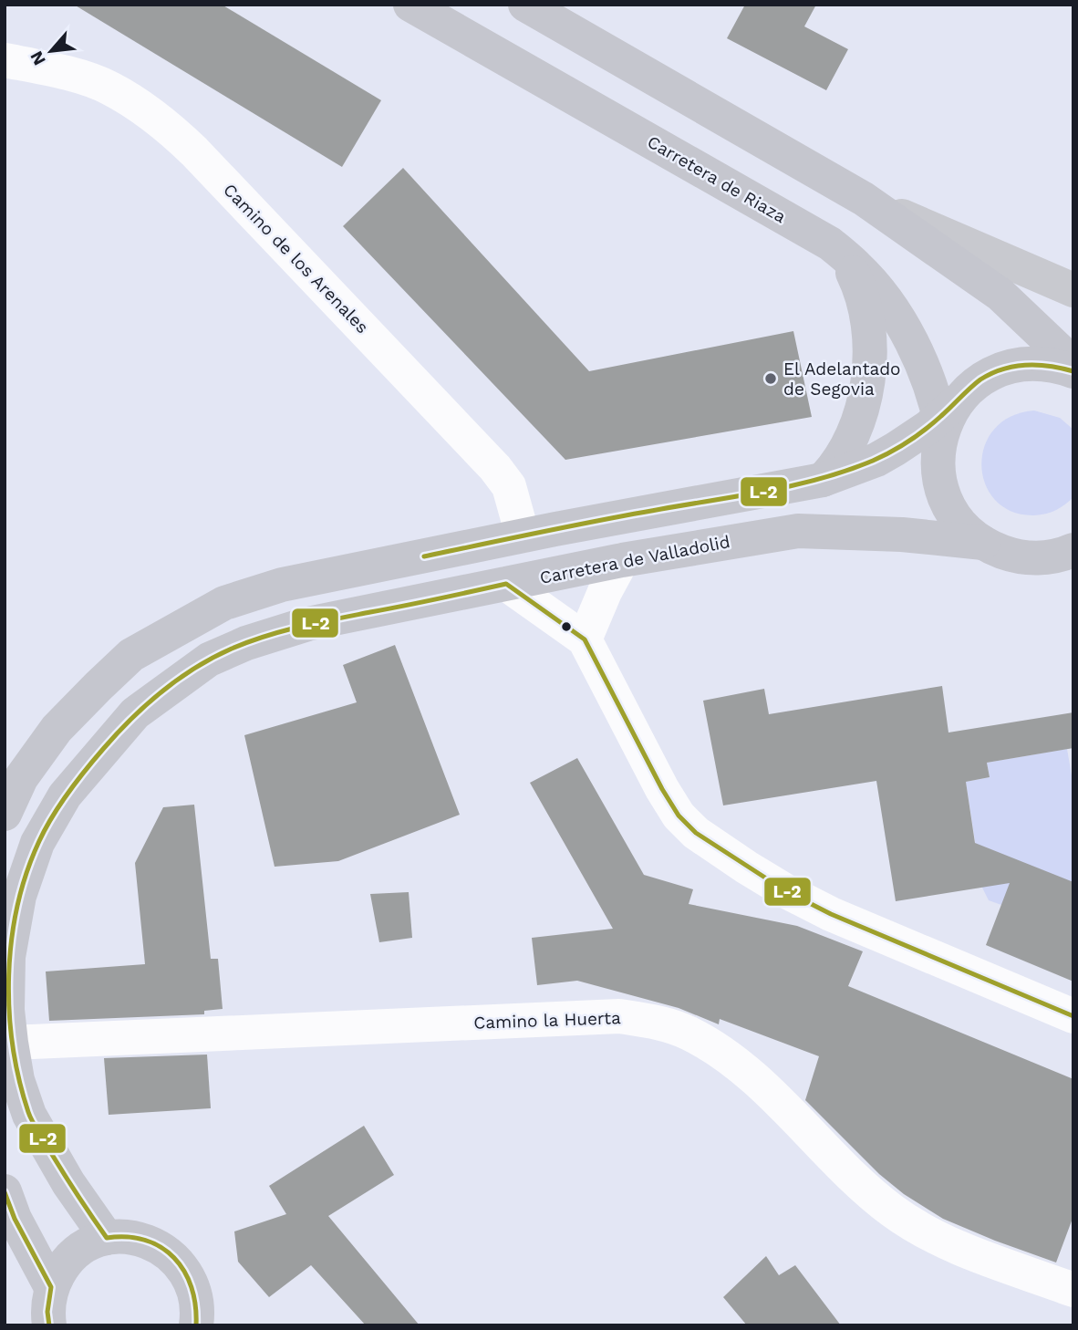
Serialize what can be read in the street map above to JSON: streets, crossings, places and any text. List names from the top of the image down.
{
  "streets": {
    "highway": ["Carretera de Riaza", "Carretera de Valladolid"],
    "street": ["Camino de los Arenales", "Camino la Huerta"]
  },
  "crossings": [
    ["Carretera de Valladolid", "Camino la Huerta"]
  ],
  "places": ["El Adelantado de Segovia"],
  "lines": ["transit line L-2"],
  "north": "bottom left"
}
